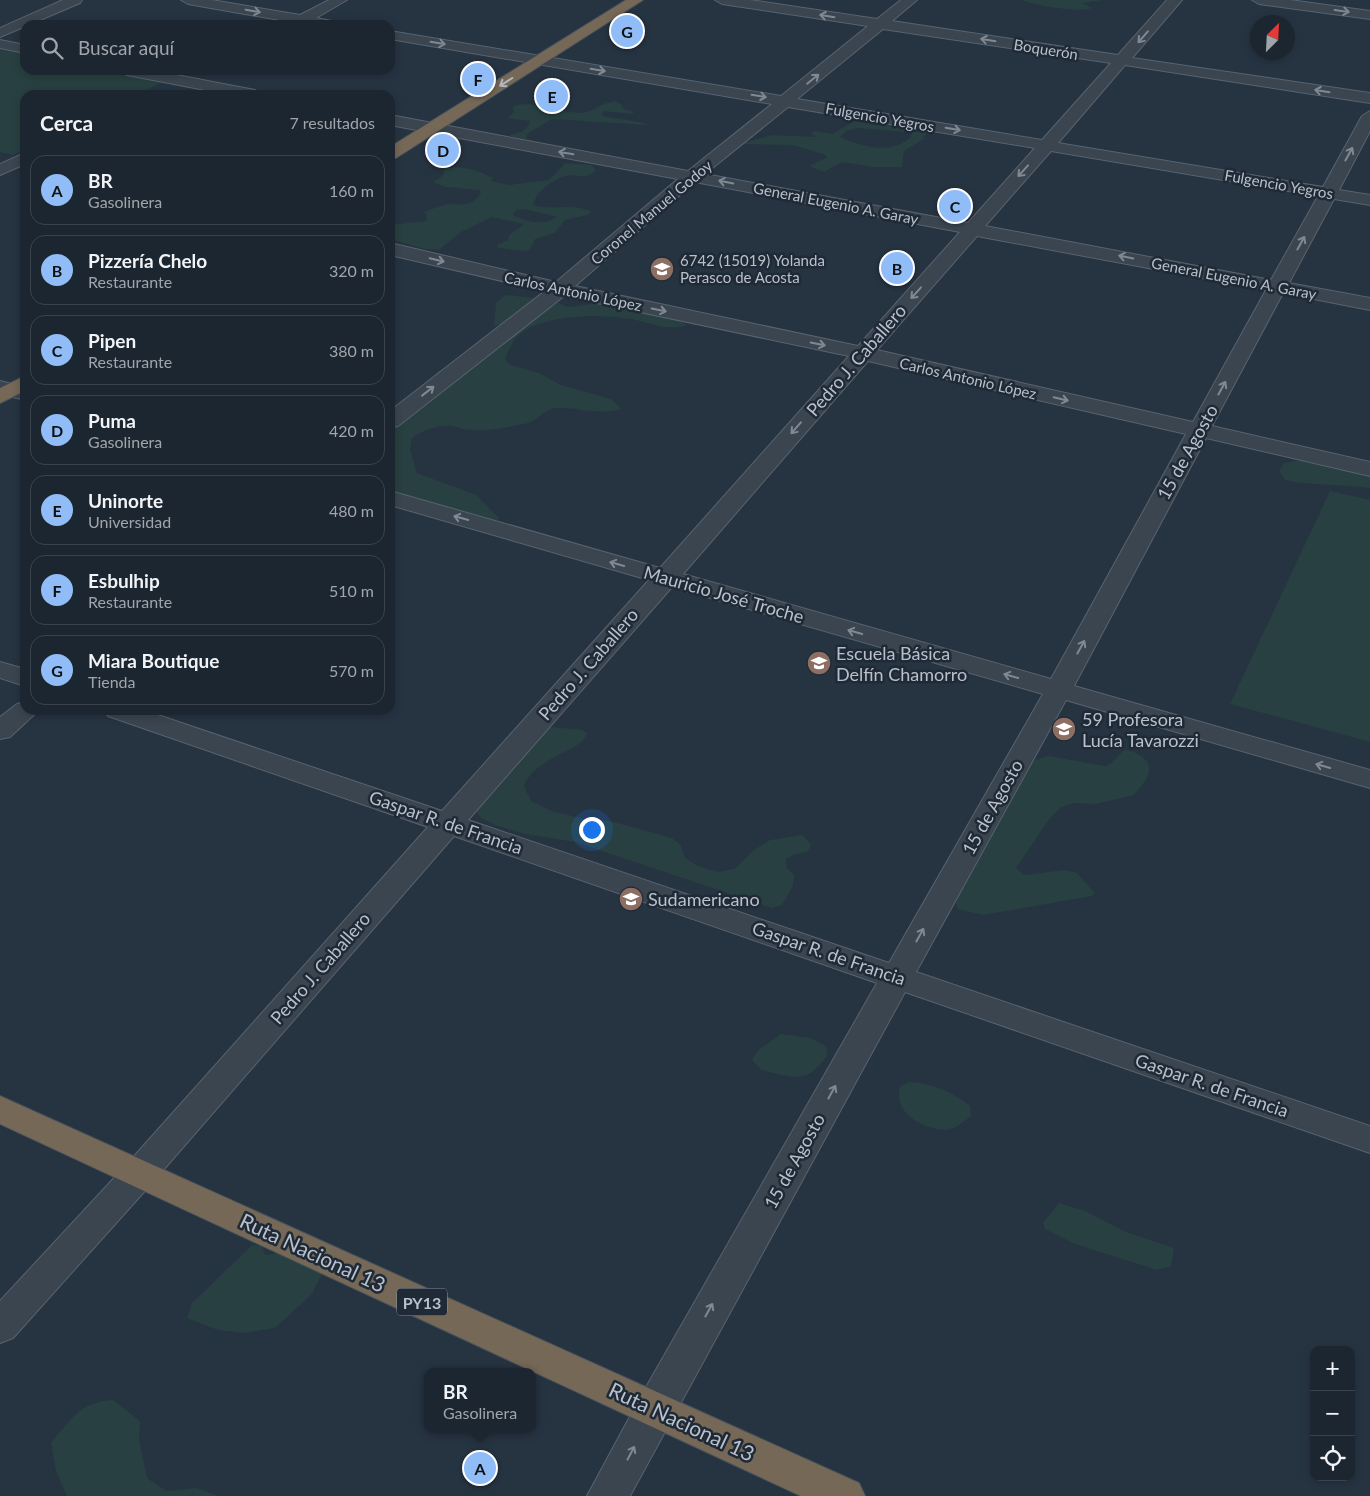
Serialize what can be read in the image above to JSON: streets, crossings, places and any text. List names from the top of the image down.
{
  "streets": {
    "highway": ["Ruta Nacional 13", "PY13"],
    "street": [
      "Boquerón",
      "Fulgencio Yegros",
      "General Eugenio A. Garay",
      "Coronel Manuel Godoy",
      "Carlos Antonio López",
      "Pedro J. Caballero",
      "15 de Agosto",
      "Mauricio José Troche",
      "Gaspar R. de Francia"
    ]
  },
  "crossings": [
    ["Boquerón", "Coronel Manuel Godoy"],
    ["Boquerón", "Pedro J. Caballero"],
    ["Fulgencio Yegros", "Coronel Manuel Godoy"],
    ["Fulgencio Yegros", "Pedro J. Caballero"],
    ["Fulgencio Yegros", "15 de Agosto"],
    ["General Eugenio A. Garay", "Coronel Manuel Godoy"],
    ["General Eugenio A. Garay", "Pedro J. Caballero"],
    ["General Eugenio A. Garay", "15 de Agosto"],
    ["Coronel Manuel Godoy", "Carlos Antonio López"],
    ["Carlos Antonio López", "Pedro J. Caballero"],
    ["Carlos Antonio López", "15 de Agosto"],
    ["Pedro J. Caballero", "Mauricio José Troche"],
    ["Pedro J. Caballero", "Gaspar R. de Francia"],
    ["Pedro J. Caballero", "Ruta Nacional 13"],
    ["15 de Agosto", "Mauricio José Troche"],
    ["15 de Agosto", "Gaspar R. de Francia"],
    ["15 de Agosto", "Ruta Nacional 13"]
  ],
  "one_way": [
    "Boquerón",
    "Fulgencio Yegros",
    "General Eugenio A. Garay",
    "Coronel Manuel Godoy",
    "Carlos Antonio López",
    "Pedro J. Caballero",
    "15 de Agosto",
    "Mauricio José Troche"
  ],
  "places": {
    "school or university": [
      "6742 (15019) Yolanda Perasco de Acosta",
      "Escuela Básica Delfín Chamorro",
      "59 Profesora Lucía Tavarozzi",
      "Sudamericano"
    ]
  },
  "north": "top right",
  "page": {
    "pins": [
      "G",
      "F",
      "E",
      "D",
      "C",
      "B",
      "A"
    ],
    "search": "Buscar aquí",
    "heading": ["Cerca", "7 resultados"],
    "list": [
      {
        "mark": "A",
        "name": "BR",
        "note": "Gasolinera",
        "value": "160 m"
      },
      {
        "mark": "B",
        "name": "Pizzería Chelo",
        "note": "Restaurante",
        "value": "320 m"
      },
      {
        "mark": "C",
        "name": "Pipen",
        "note": "Restaurante",
        "value": "380 m"
      },
      {
        "mark": "D",
        "name": "Puma",
        "note": "Gasolinera",
        "value": "420 m"
      },
      {
        "mark": "E",
        "name": "Uninorte",
        "note": "Universidad",
        "value": "480 m"
      },
      {
        "mark": "F",
        "name": "Esbulhip",
        "note": "Restaurante",
        "value": "510 m"
      },
      {
        "mark": "G",
        "name": "Miara Boutique",
        "note": "Tienda",
        "value": "570 m"
      }
    ],
    "map_buttons": ["+", "−"],
    "popup": ["BR", "Gasolinera"]
  }
}
